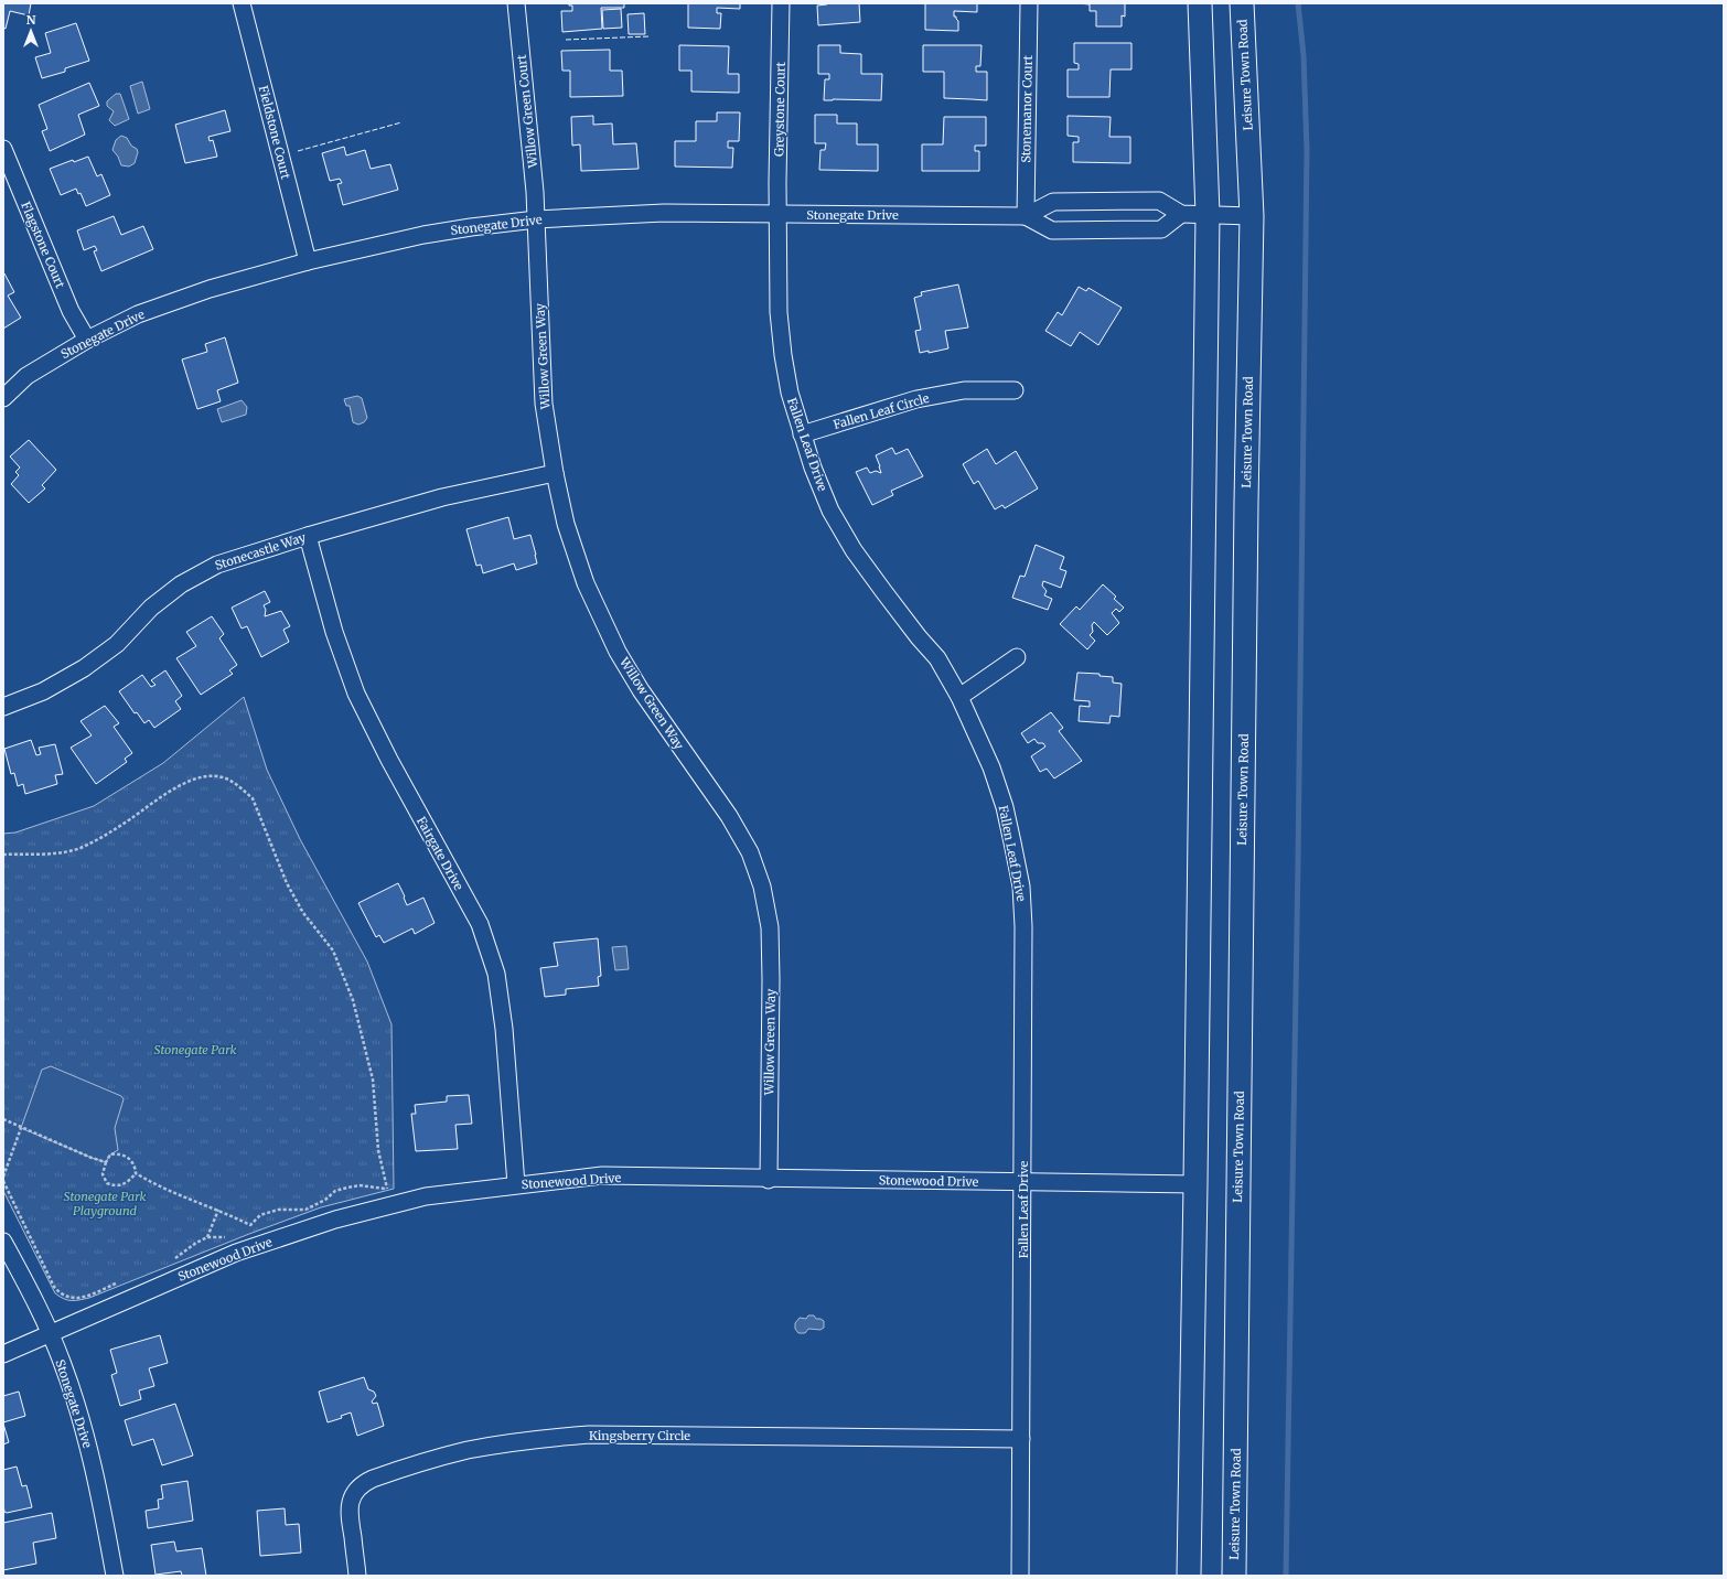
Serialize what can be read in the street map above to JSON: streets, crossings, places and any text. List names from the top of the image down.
{
  "streets": {
    "main road": ["Leisure Town Road"],
    "street": [
      "Greystone Court",
      "Stonemanor Court",
      "Willow Green Court",
      "Fieldstone Court",
      "Stonegate Drive",
      "Flagstone Court",
      "Willow Green Way",
      "Fallen Leaf Circle",
      "Fallen Leaf Drive",
      "Stonecastle Way",
      "Fairgate Drive",
      "Stonewood Drive",
      "Kingsberry Circle"
    ]
  },
  "crossings": [
    ["Greystone Court", "Stonegate Drive"],
    ["Greystone Court", "Fallen Leaf Drive"],
    ["Stonemanor Court", "Stonegate Drive"],
    ["Willow Green Court", "Stonegate Drive"],
    ["Willow Green Court", "Willow Green Way"],
    ["Fieldstone Court", "Stonegate Drive"],
    ["Stonegate Drive", "Flagstone Court"],
    ["Stonegate Drive", "Willow Green Way"],
    ["Stonegate Drive", "Fallen Leaf Drive"],
    ["Stonegate Drive", "Stonewood Drive"],
    ["Willow Green Way", "Stonecastle Way"],
    ["Willow Green Way", "Stonewood Drive"],
    ["Fallen Leaf Circle", "Fallen Leaf Drive"],
    ["Fallen Leaf Drive", "Stonewood Drive"],
    ["Fallen Leaf Drive", "Kingsberry Circle"],
    ["Stonecastle Way", "Fairgate Drive"],
    ["Fairgate Drive", "Stonewood Drive"]
  ],
  "parks": ["Stonegate Park", "Stonegate Park Playground"],
  "north": "top"
}
